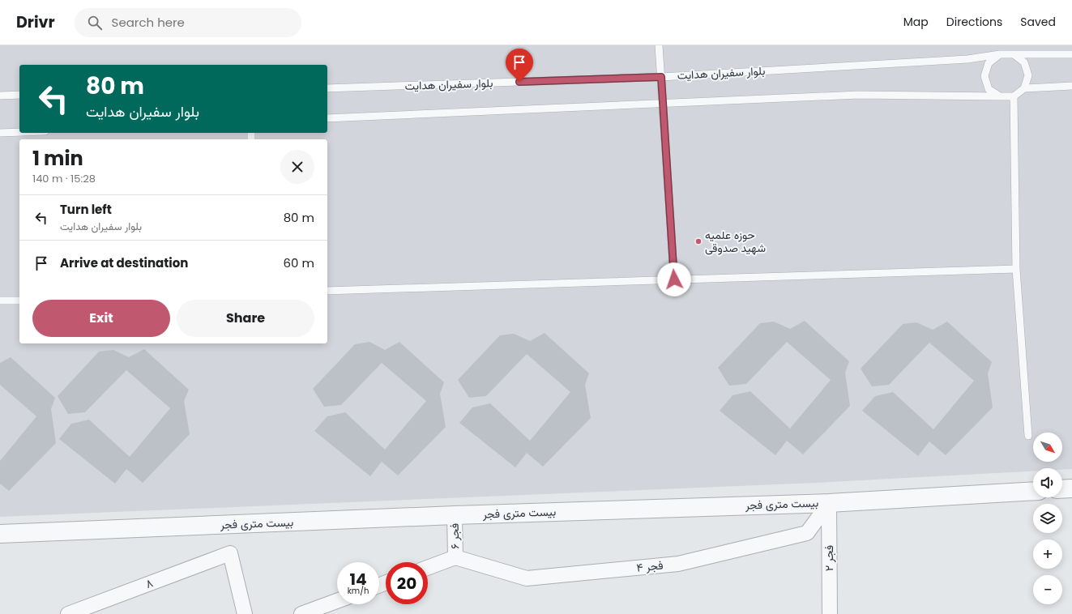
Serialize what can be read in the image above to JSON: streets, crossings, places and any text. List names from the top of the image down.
{
  "streets": {
    "street": [
      "بیست متری فجر",
      "فجر ۶",
      "فجر ۲",
      "فجر ۴",
      "۸"
    ],
    "lane": ["بلوار سفیران هدایت"]
  },
  "crossings": [
    ["بیست متری فجر", "فجر ۶"],
    ["بیست متری فجر", "فجر ۲"],
    ["بیست متری فجر", "فجر ۴"],
    ["فجر ۶", "فجر ۴"],
    ["فجر ۲", "فجر ۴"]
  ],
  "places": ["حوزه علمیه شهید صدوقی"],
  "north": "bottom right",
  "page": {
    "header": "Drivr",
    "search": "Search here",
    "nav": ["Map", "Directions", "Saved"],
    "turn": ["80 m", "بلوار سفیران هدایت"],
    "heading": ["1 min", "140 m · 15:28"],
    "list": [
      {
        "name": "Turn left",
        "note": "بلوار سفیران هدایت",
        "value": "80 m"
      },
      {
        "name": "Arrive at destination",
        "value": "60 m"
      }
    ],
    "buttons": ["Exit", "Share"],
    "map_buttons": ["+", "−"],
    "speed": "14 km/h",
    "limit": "20"
  }
}
